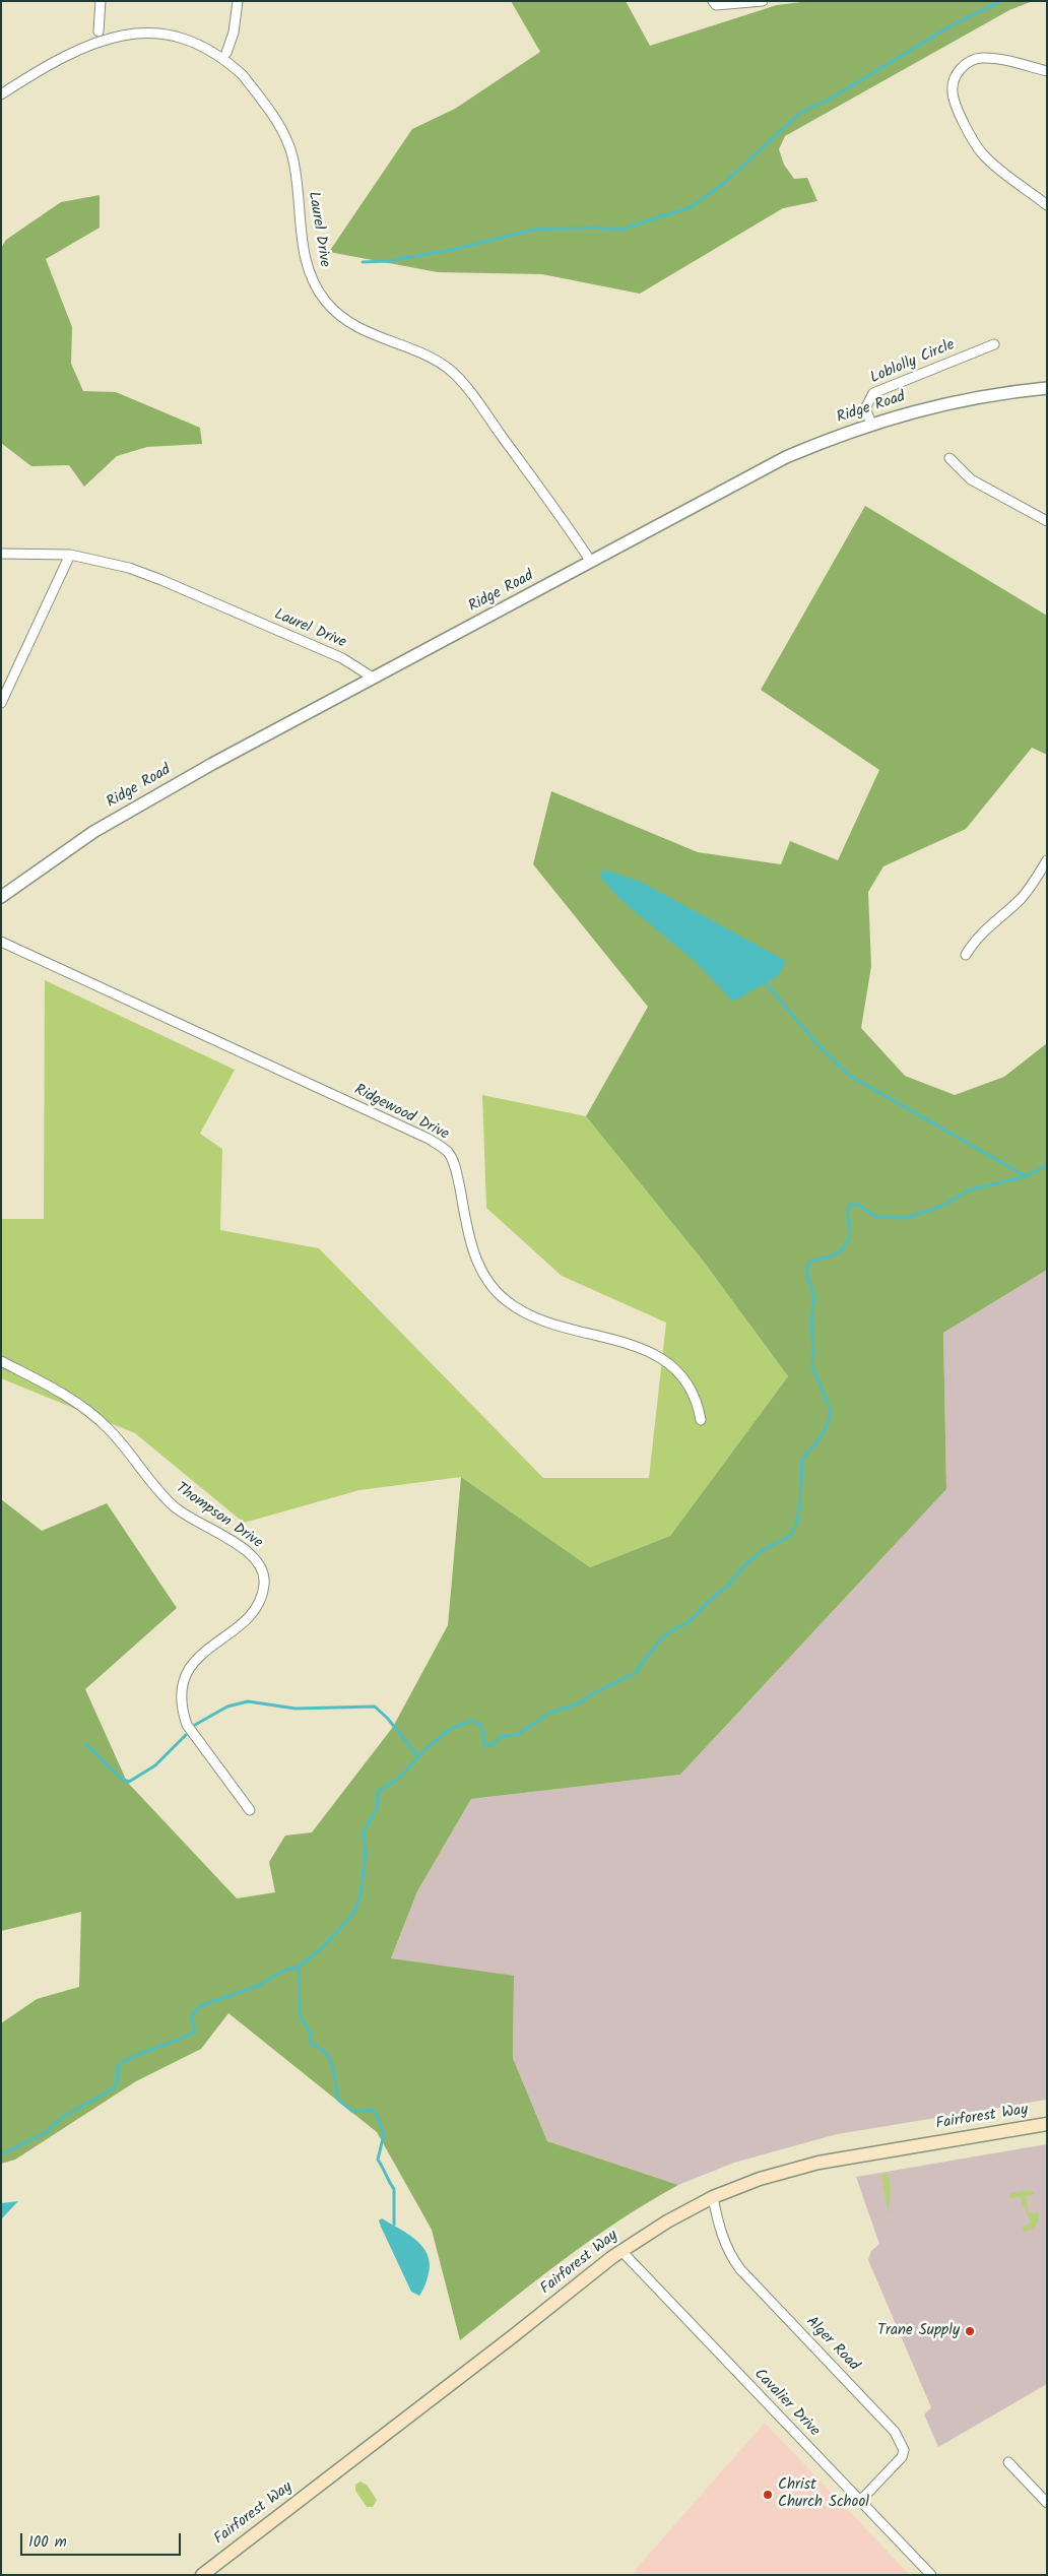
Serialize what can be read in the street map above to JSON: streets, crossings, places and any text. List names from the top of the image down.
{
  "streets": {
    "main road": ["Fairforest Way"],
    "street": [
      "Laurel Drive",
      "Loblolly Circle",
      "Ridge Road",
      "Ridgewood Drive",
      "Thompson Drive",
      "Alger Road",
      "Cavalier Drive"
    ]
  },
  "crossings": [
    ["Laurel Drive", "Ridge Road"],
    ["Loblolly Circle", "Ridge Road"],
    ["Fairforest Way", "Alger Road"],
    ["Fairforest Way", "Cavalier Drive"],
    ["Alger Road", "Cavalier Drive"]
  ],
  "places": ["Trane Supply", "Christ Church School"],
  "scale_bar": "100 m"
}
